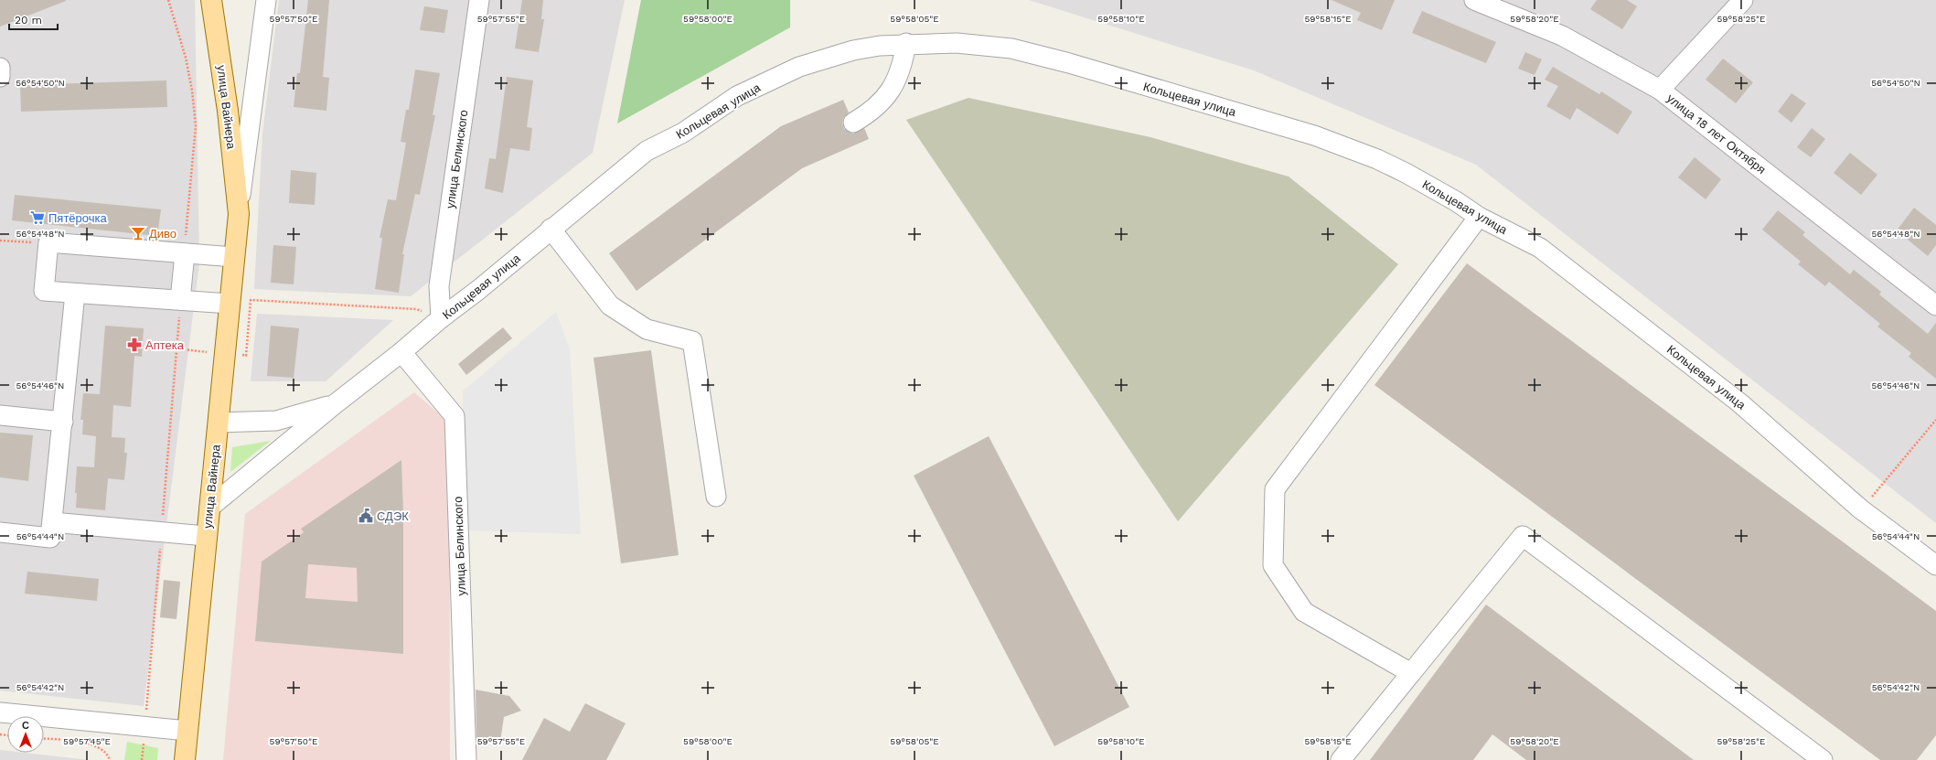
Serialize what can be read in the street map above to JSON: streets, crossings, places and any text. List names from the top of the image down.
{
  "streets": {
    "main road": ["улица Вайнера"],
    "street": ["Кольцевая улица", "улица 18 лет Октября", "улица Белинского"]
  },
  "crossings": [
    ["Кольцевая улица", "улица Вайнера"],
    ["Кольцевая улица", "улица Белинского"]
  ],
  "places": {
    "supermarket": ["Пятёрочка"],
    "bar": ["Диво"],
    "pharmacy": ["Аптека"],
    "public building": ["СДЭК"]
  },
  "scale_bar": "20 m",
  "north": "top",
  "coordinates": [
    "59°57'50\"E",
    "59°57'55\"E",
    "59°58'00\"E",
    "59°58'05\"E",
    "59°58'10\"E",
    "59°58'15\"E",
    "59°58'20\"E",
    "59°58'25\"E",
    "56°54'50\"N",
    "56°54'48\"N",
    "56°54'46\"N",
    "56°54'44\"N",
    "56°54'42\"N",
    "59°57'45\"E"
  ]
}
